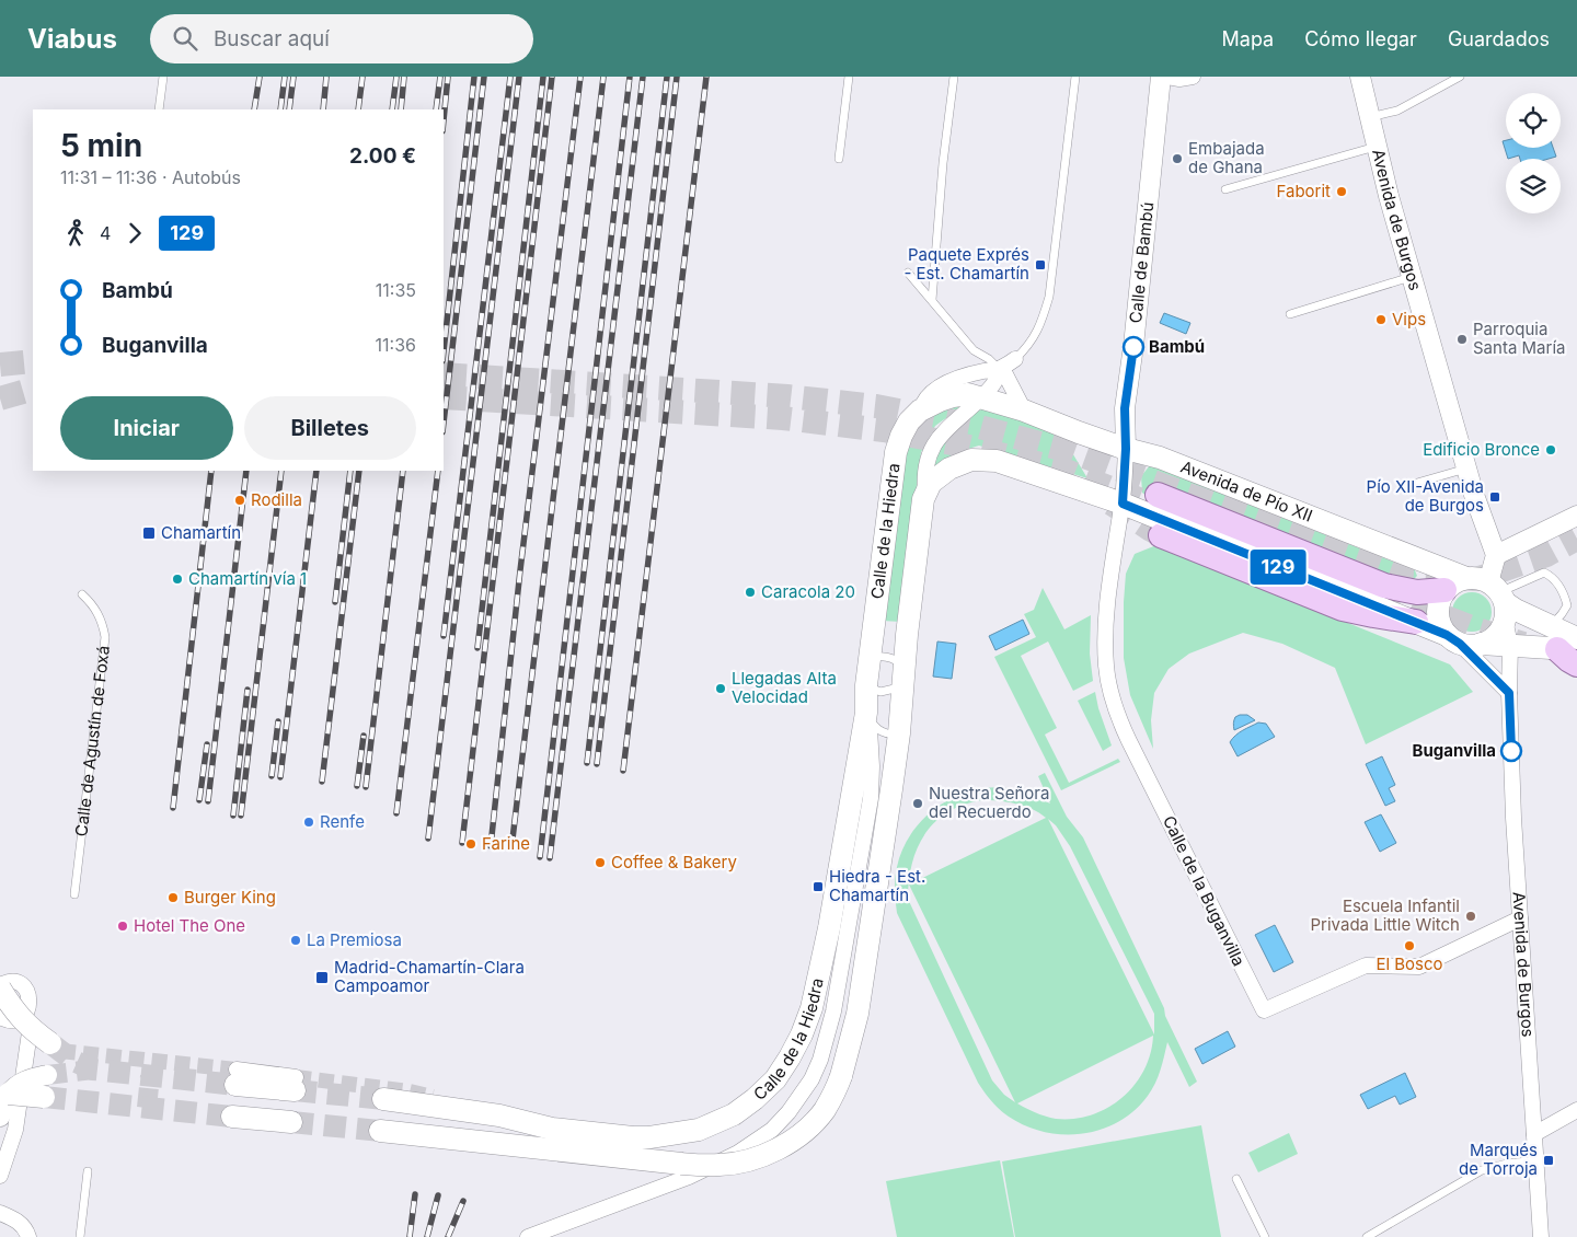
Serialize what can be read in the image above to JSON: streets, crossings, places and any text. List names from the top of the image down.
{
  "streets": {
    "main road": ["Avenida de Burgos", "Avenida de Pío XII", "Calle de la Hiedra"],
    "street": ["Calle de Bambú", "Calle de la Buganvilla"],
    "lane": ["Calle de Agustín de Foxá"]
  },
  "crossings": [
    ["Avenida de Burgos", "Avenida de Pío XII"],
    ["Avenida de Burgos", "Calle de la Buganvilla"],
    ["Calle de Bambú", "Avenida de Pío XII"],
    ["Avenida de Pío XII", "Calle de la Hiedra"]
  ],
  "places": {
    "other": [
      "Embajada de Ghana",
      "Faborit",
      "Vips",
      "Parroquia Santa María",
      "Bambú",
      "Edificio Bronce",
      "Rodilla",
      "Chamartín vía 1",
      "Caracola 20",
      "Llegadas Alta Velocidad",
      "Buganvilla",
      "Nuestra Señora del Recuerdo",
      "Renfe",
      "Farine",
      "Coffee & Bakery",
      "Burger King",
      "Escuela Infantil Privada Little Witch",
      "Hotel The One",
      "La Premiosa",
      "El Bosco"
    ],
    "transit": [
      "Paquete Exprés - Est. Chamartín",
      "Pío XII-Avenida de Burgos",
      "Chamartín",
      "Hiedra - Est. Chamartín",
      "Madrid-Chamartín-Clara Campoamor",
      "Marqués de Torroja"
    ]
  },
  "lines": ["bus line 129"],
  "page": {
    "header": "Viabus",
    "search": "Buscar aquí",
    "nav": ["Mapa", "Cómo llegar", "Guardados"],
    "on_map": "129",
    "heading": ["5 min", "11:31 – 11:36 · Autobús", "2.00 €"],
    "legs": ["4", "129"],
    "list": [
      {
        "name": "Bambú",
        "value": "11:35"
      },
      {
        "name": "Buganvilla",
        "value": "11:36"
      }
    ],
    "buttons": ["Iniciar", "Billetes"]
  }
}
